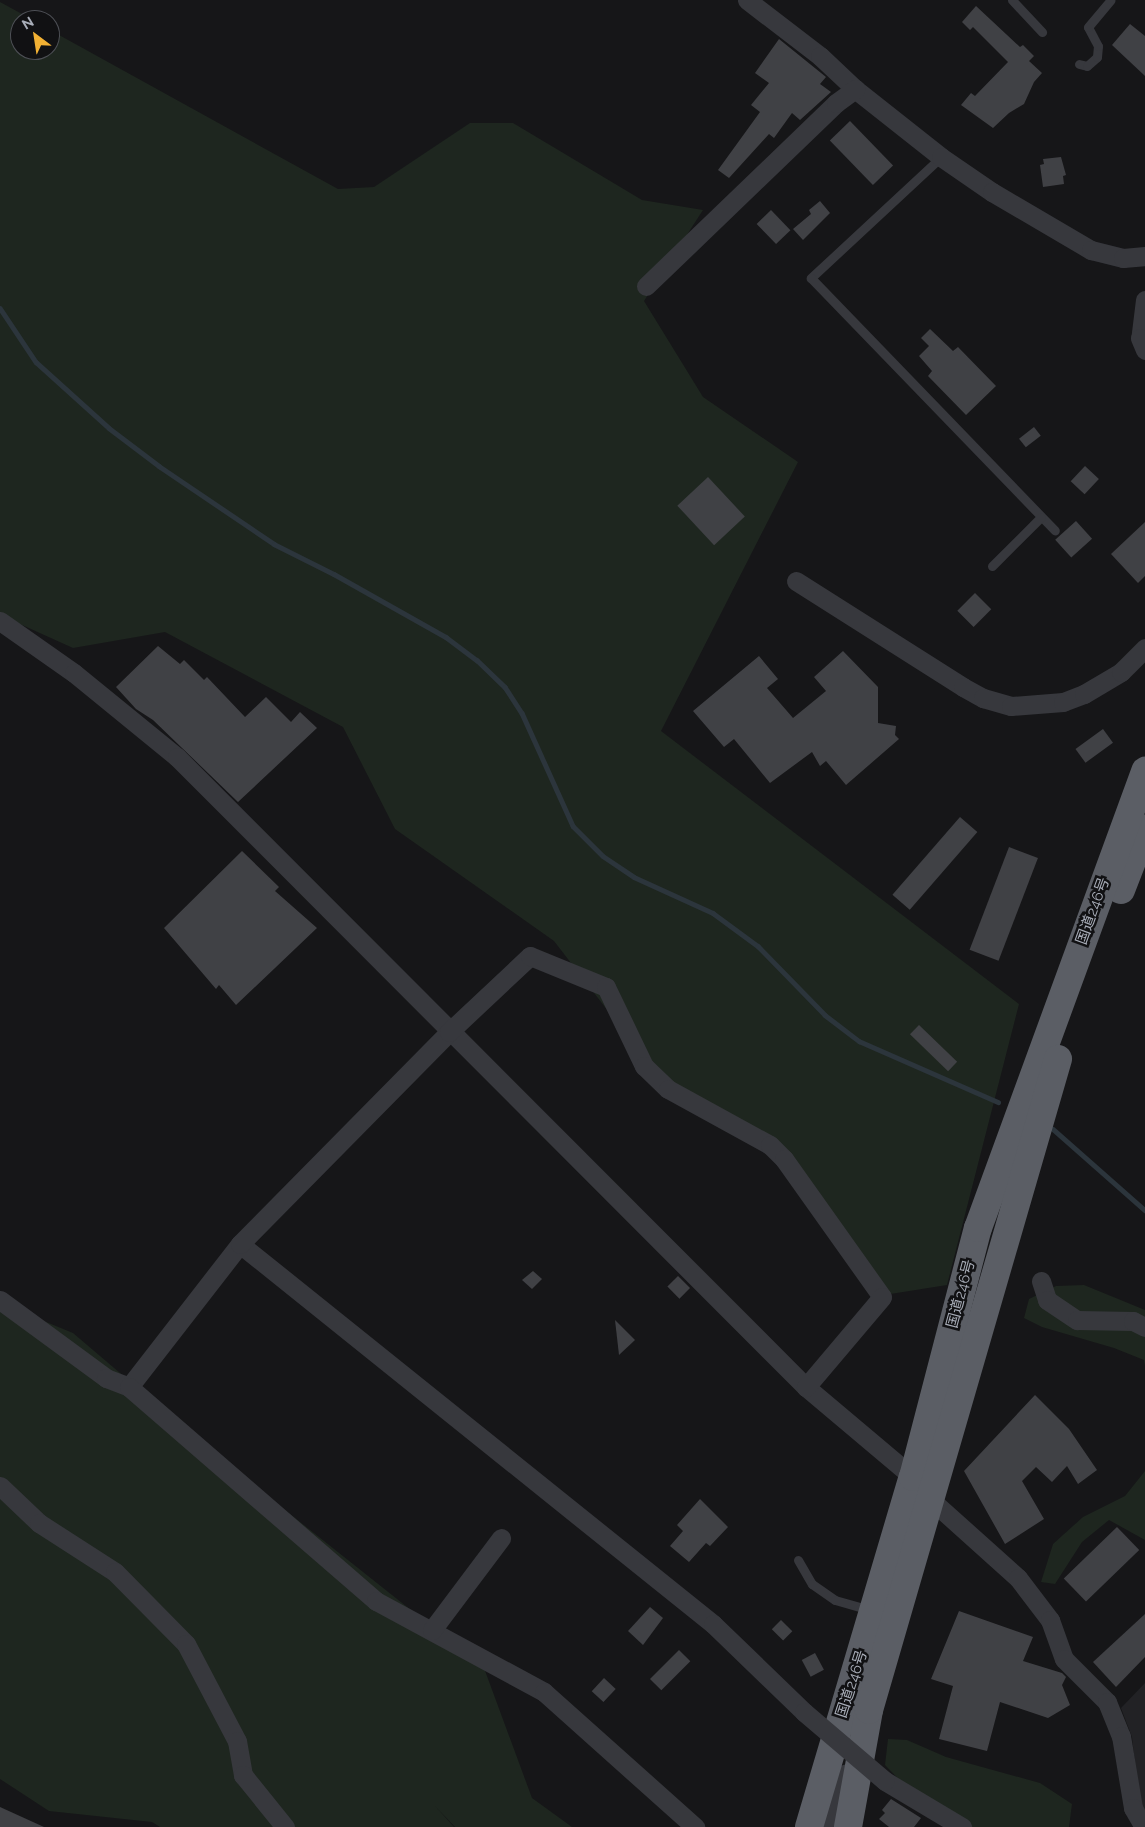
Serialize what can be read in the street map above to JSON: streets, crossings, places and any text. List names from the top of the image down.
{
  "streets": {
    "highway": ["国道246号"]
  },
  "north": "top left"
}
